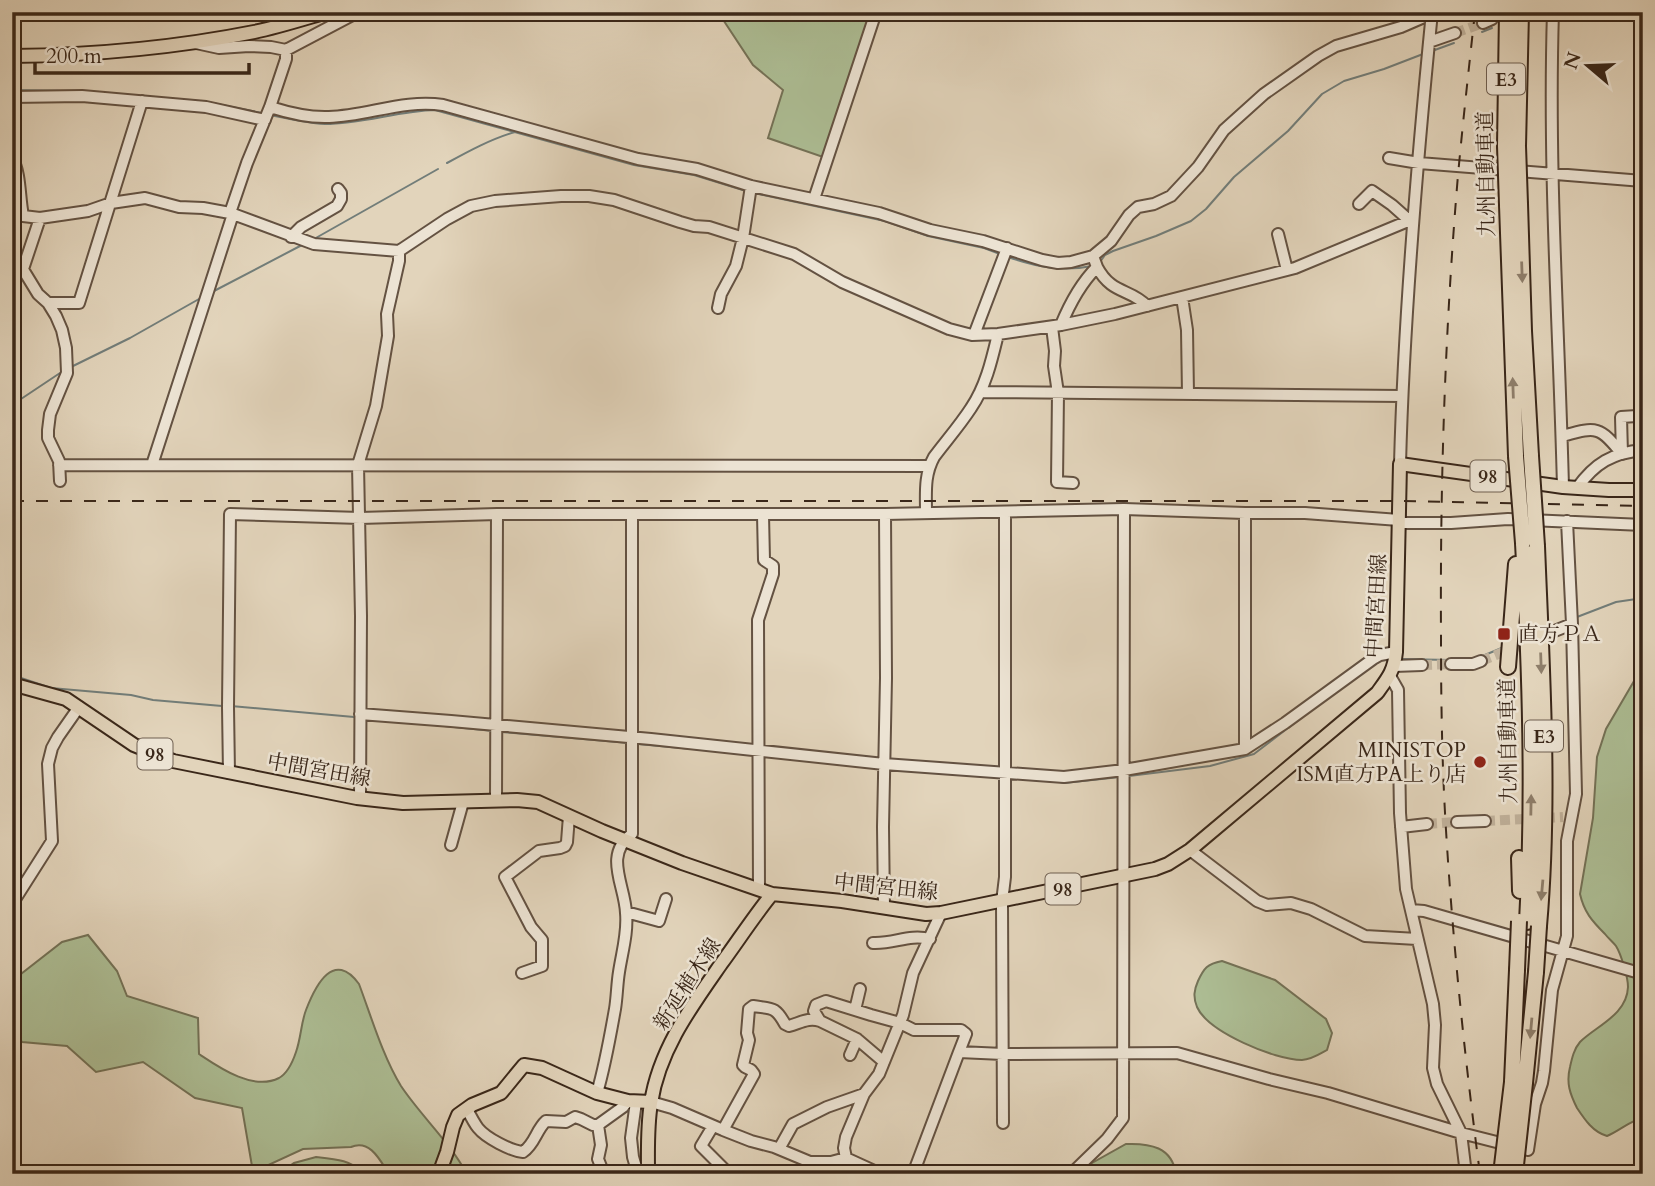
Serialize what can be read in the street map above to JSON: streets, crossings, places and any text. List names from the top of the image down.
{
  "streets": {
    "highway": ["E3", "九州自動車道"],
    "main road": ["98", "中間宮田線", "新延植木線"]
  },
  "crossings": [
    ["98", "中間宮田線"],
    ["中間宮田線", "新延植木線"]
  ],
  "places": {
    "transit": ["直方ＰＡ"],
    "other": ["MINISTOP ISM直方PA上り店"]
  },
  "scale_bar": "200 m",
  "north": "left"
}
